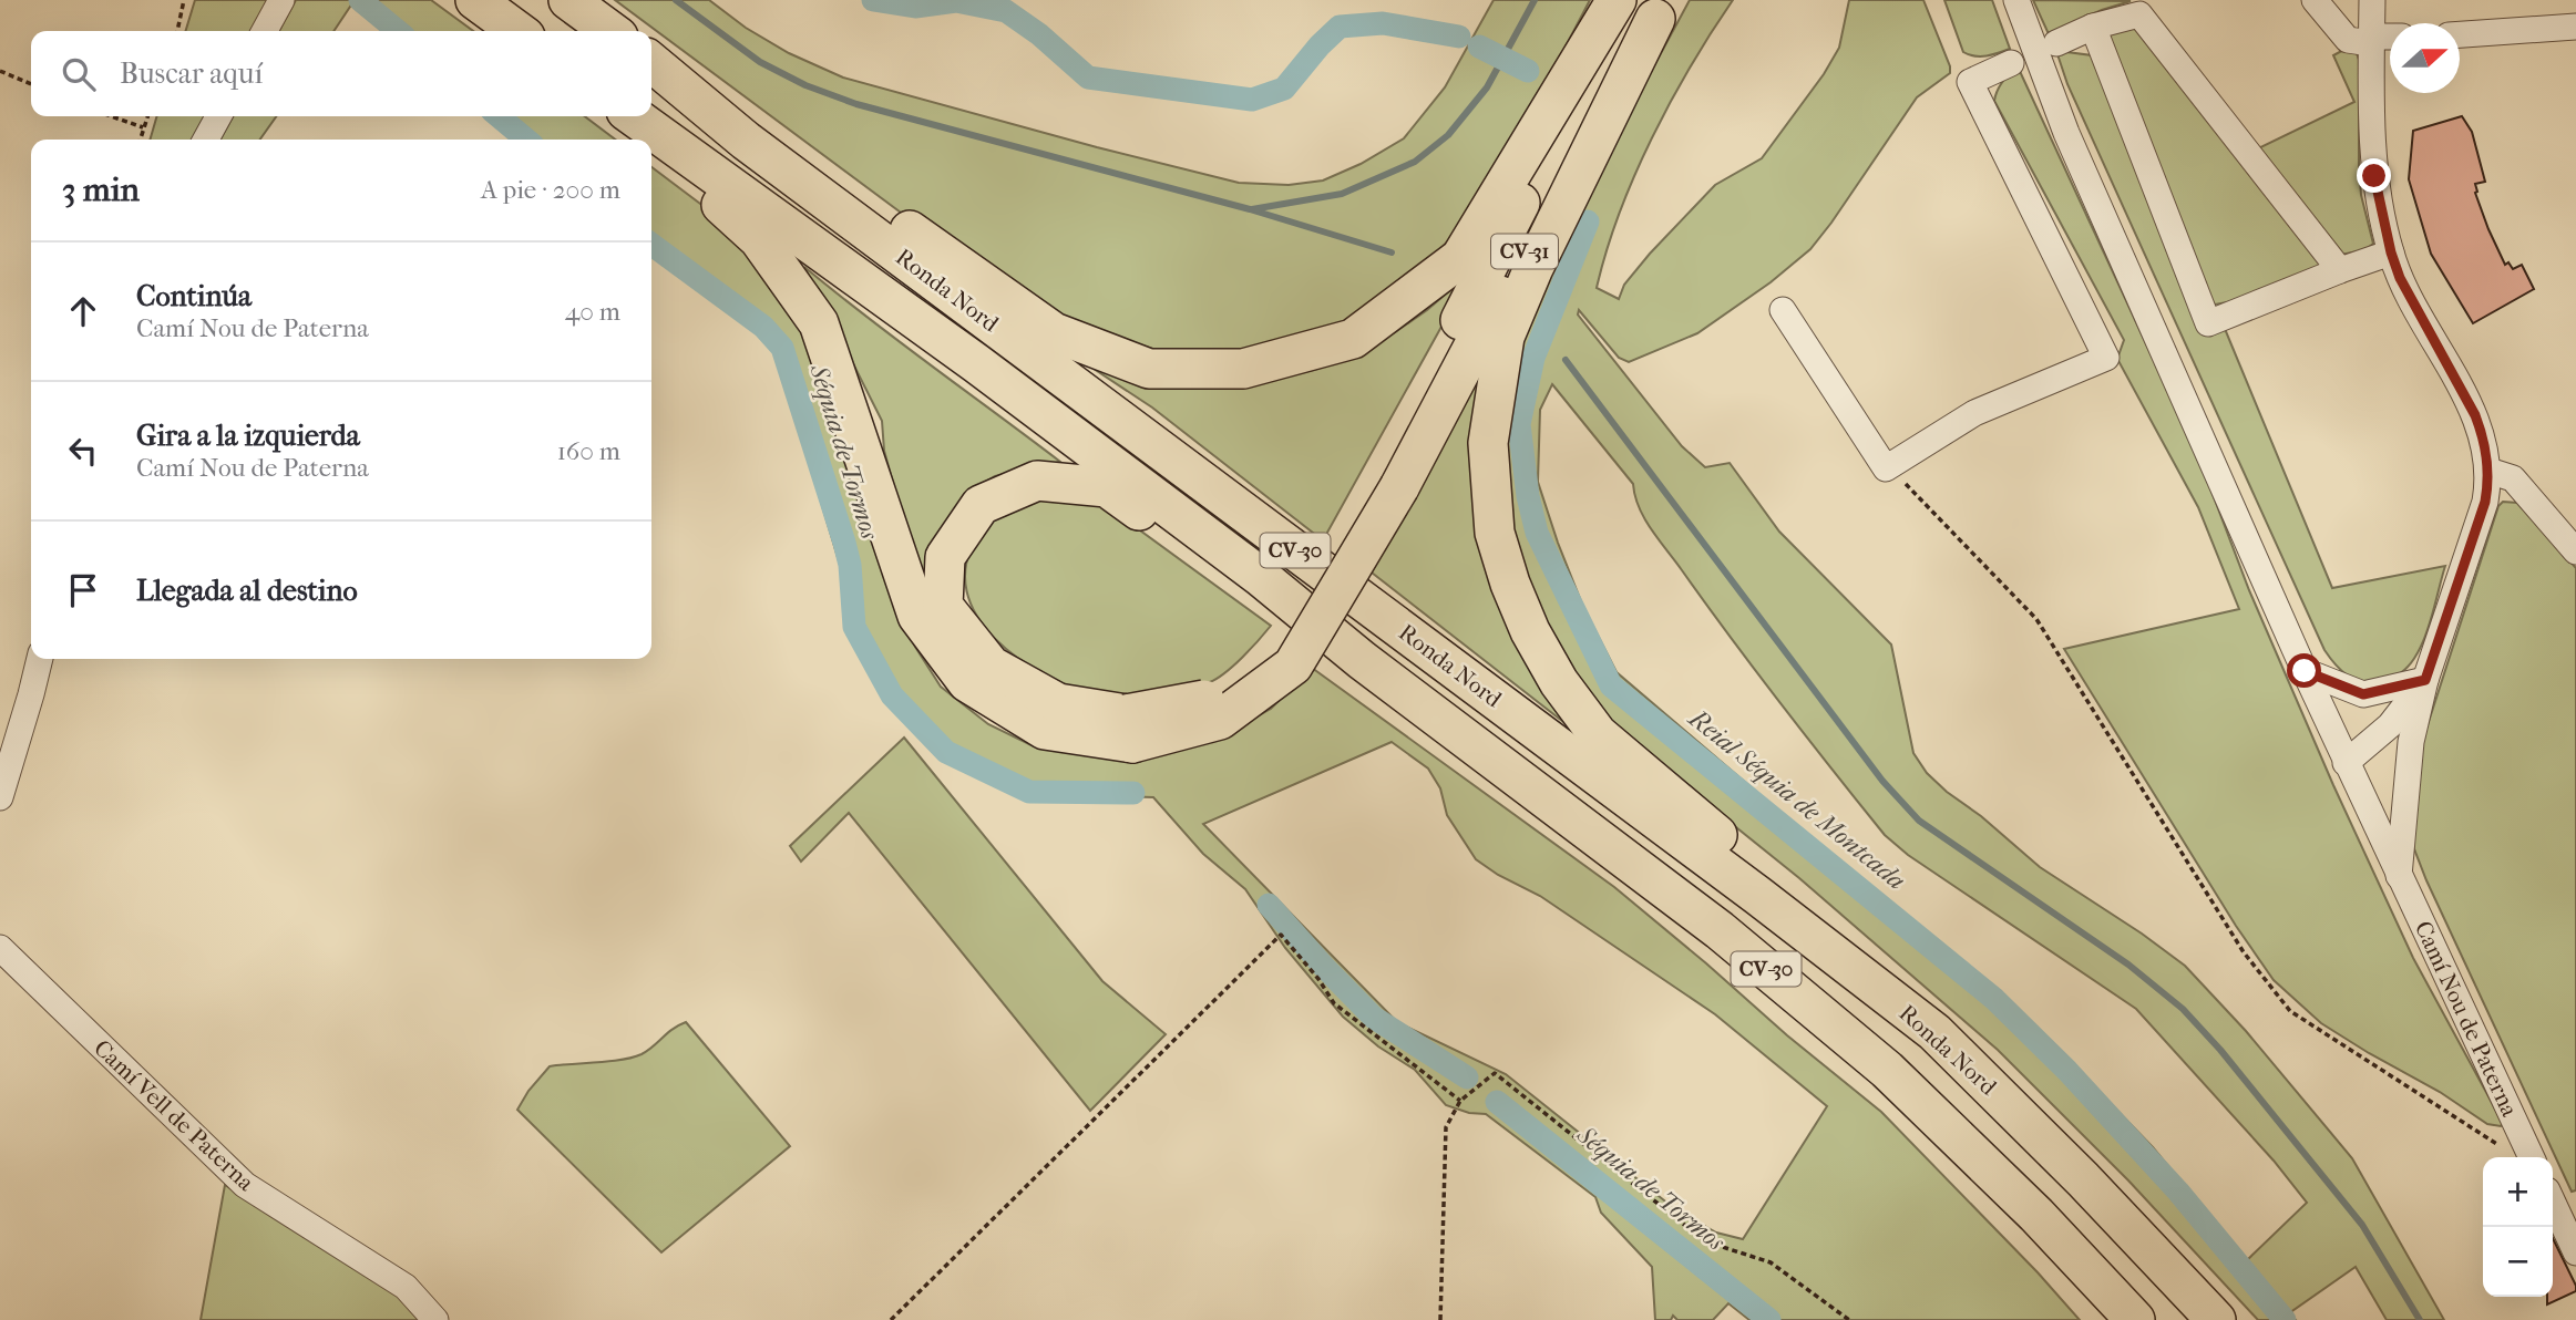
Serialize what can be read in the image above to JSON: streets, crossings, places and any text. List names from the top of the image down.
{
  "streets": {
    "highway": ["CV-31", "Ronda Nord", "CV-30"],
    "street": ["Camí Nou de Paterna", "Camí Vell de Paterna"]
  },
  "water": ["Séquia de Tormos", "Reial Séquia de Montcada"],
  "north": "right",
  "page": {
    "search": "Buscar aquí",
    "heading": ["3 min", "A pie · 200 m"],
    "list": [
      ["Continúa", "Camí Nou de Paterna", "40 m"],
      ["Gira a la izquierda", "Camí Nou de Paterna", "160 m"],
      "Llegada al destino"
    ],
    "map_buttons": ["+", "−"]
  }
}
